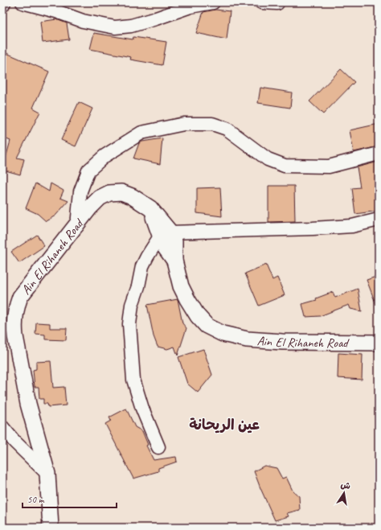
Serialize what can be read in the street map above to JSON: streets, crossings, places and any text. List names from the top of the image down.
{
  "streets": {
    "street": ["Ain El Rihaneh Road"]
  },
  "districts": ["عين الريحانة"],
  "scale_bar": "50 m",
  "north": "top"
}
